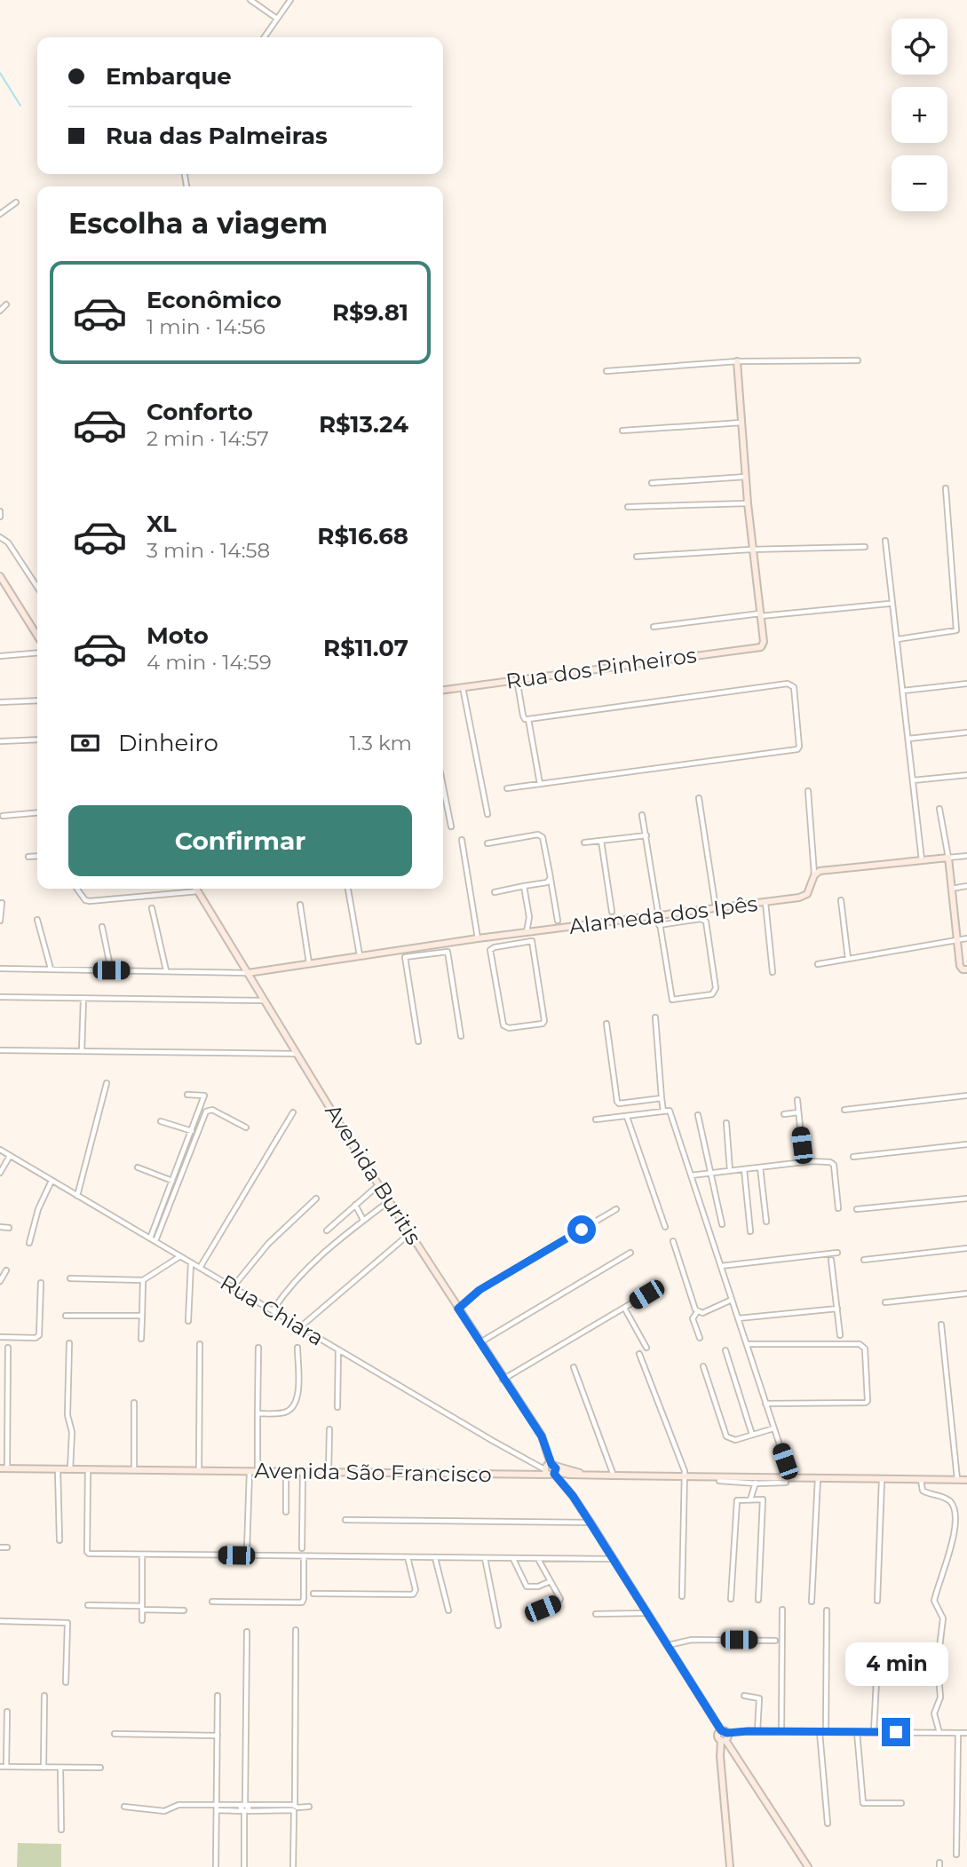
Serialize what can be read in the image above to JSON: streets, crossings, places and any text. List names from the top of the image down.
{
  "streets": {
    "street": [
      "Rua dos Pinheiros",
      "Alameda dos Ipês",
      "Avenida Buritis",
      "Rua Chiara",
      "Avenida São Francisco"
    ]
  },
  "crossings": [
    ["Alameda dos Ipês", "Avenida Buritis"],
    ["Avenida Buritis", "Rua Chiara"],
    ["Avenida Buritis", "Avenida São Francisco"],
    ["Rua Chiara", "Avenida São Francisco"]
  ],
  "page": {
    "map_buttons": ["+", "−"],
    "banner": ["Embarque", "Rua das Palmeiras"],
    "heading": "Escolha a viagem",
    "list": [
      {
        "name": "Econômico",
        "note": "1 min · 14:56",
        "value": "R$9.81"
      },
      {
        "name": "Conforto",
        "note": "2 min · 14:57",
        "value": "R$13.24"
      },
      {
        "name": "XL",
        "note": "3 min · 14:58",
        "value": "R$16.68"
      },
      {
        "name": "Moto",
        "note": "4 min · 14:59",
        "value": "R$11.07"
      }
    ],
    "pay": ["Dinheiro", "1.3 km"],
    "buttons": "Confirmar",
    "bubble": "4 min"
  }
}
